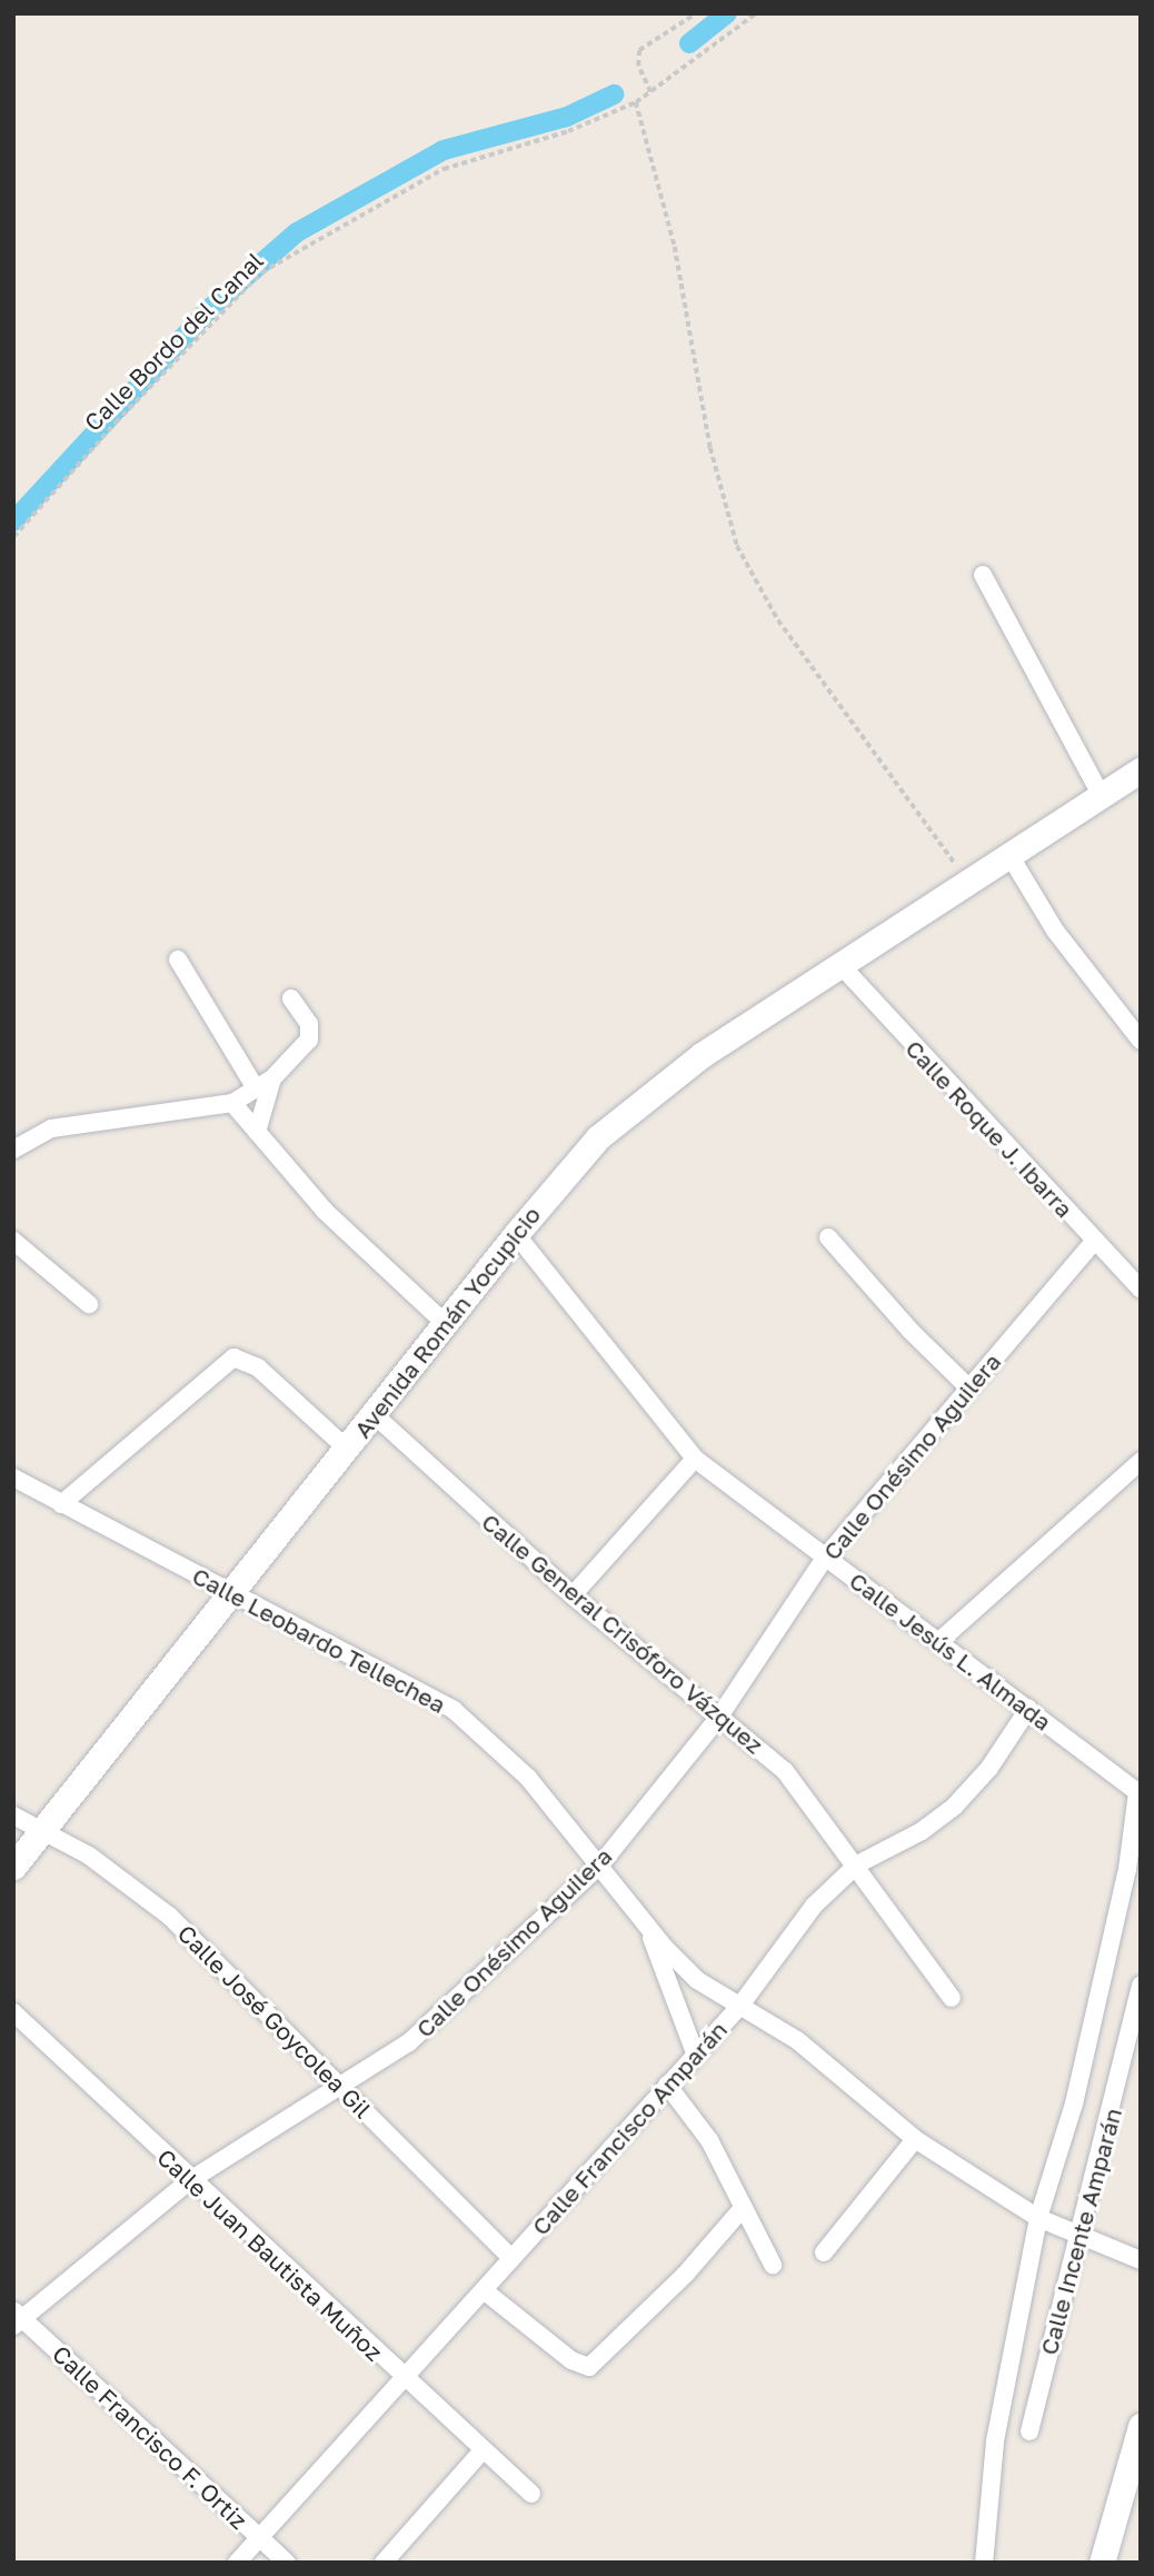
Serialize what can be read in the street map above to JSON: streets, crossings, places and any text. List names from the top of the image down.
{
  "streets": {
    "street": [
      "Calle Roque J. Ibarra",
      "Avenida Román Yocupicio",
      "Calle Onésimo Aguilera",
      "Calle General Crisóforo Vázquez",
      "Calle Leobardo Tellechea",
      "Calle Jesús L. Almada",
      "Calle José Goycolea Gil",
      "Calle Francisco Amparán",
      "Calle Incente Amparán",
      "Calle Juan Bautista Muñoz",
      "Calle Francisco F. Ortiz"
    ],
    "path": ["Calle Bordo del Canal"]
  },
  "crossings": [
    ["Calle Roque J. Ibarra", "Avenida Román Yocupicio"],
    ["Calle Roque J. Ibarra", "Calle Onésimo Aguilera"],
    ["Avenida Román Yocupicio", "Calle General Crisóforo Vázquez"],
    ["Avenida Román Yocupicio", "Calle Leobardo Tellechea"],
    ["Avenida Román Yocupicio", "Calle Jesús L. Almada"],
    ["Avenida Román Yocupicio", "Calle José Goycolea Gil"],
    ["Calle Onésimo Aguilera", "Calle General Crisóforo Vázquez"],
    ["Calle Onésimo Aguilera", "Calle Leobardo Tellechea"],
    ["Calle Onésimo Aguilera", "Calle Jesús L. Almada"],
    ["Calle Onésimo Aguilera", "Calle José Goycolea Gil"],
    ["Calle Onésimo Aguilera", "Calle Juan Bautista Muñoz"],
    ["Calle Onésimo Aguilera", "Calle Francisco F. Ortiz"],
    ["Calle General Crisóforo Vázquez", "Calle Francisco Amparán"],
    ["Calle Leobardo Tellechea", "Calle Jesús L. Almada"],
    ["Calle Leobardo Tellechea", "Calle Francisco Amparán"],
    ["Calle Leobardo Tellechea", "Calle Incente Amparán"],
    ["Calle Jesús L. Almada", "Calle Francisco Amparán"],
    ["Calle José Goycolea Gil", "Calle Francisco Amparán"],
    ["Calle Francisco Amparán", "Calle Juan Bautista Muñoz"],
    ["Calle Francisco Amparán", "Calle Francisco F. Ortiz"]
  ]
}
